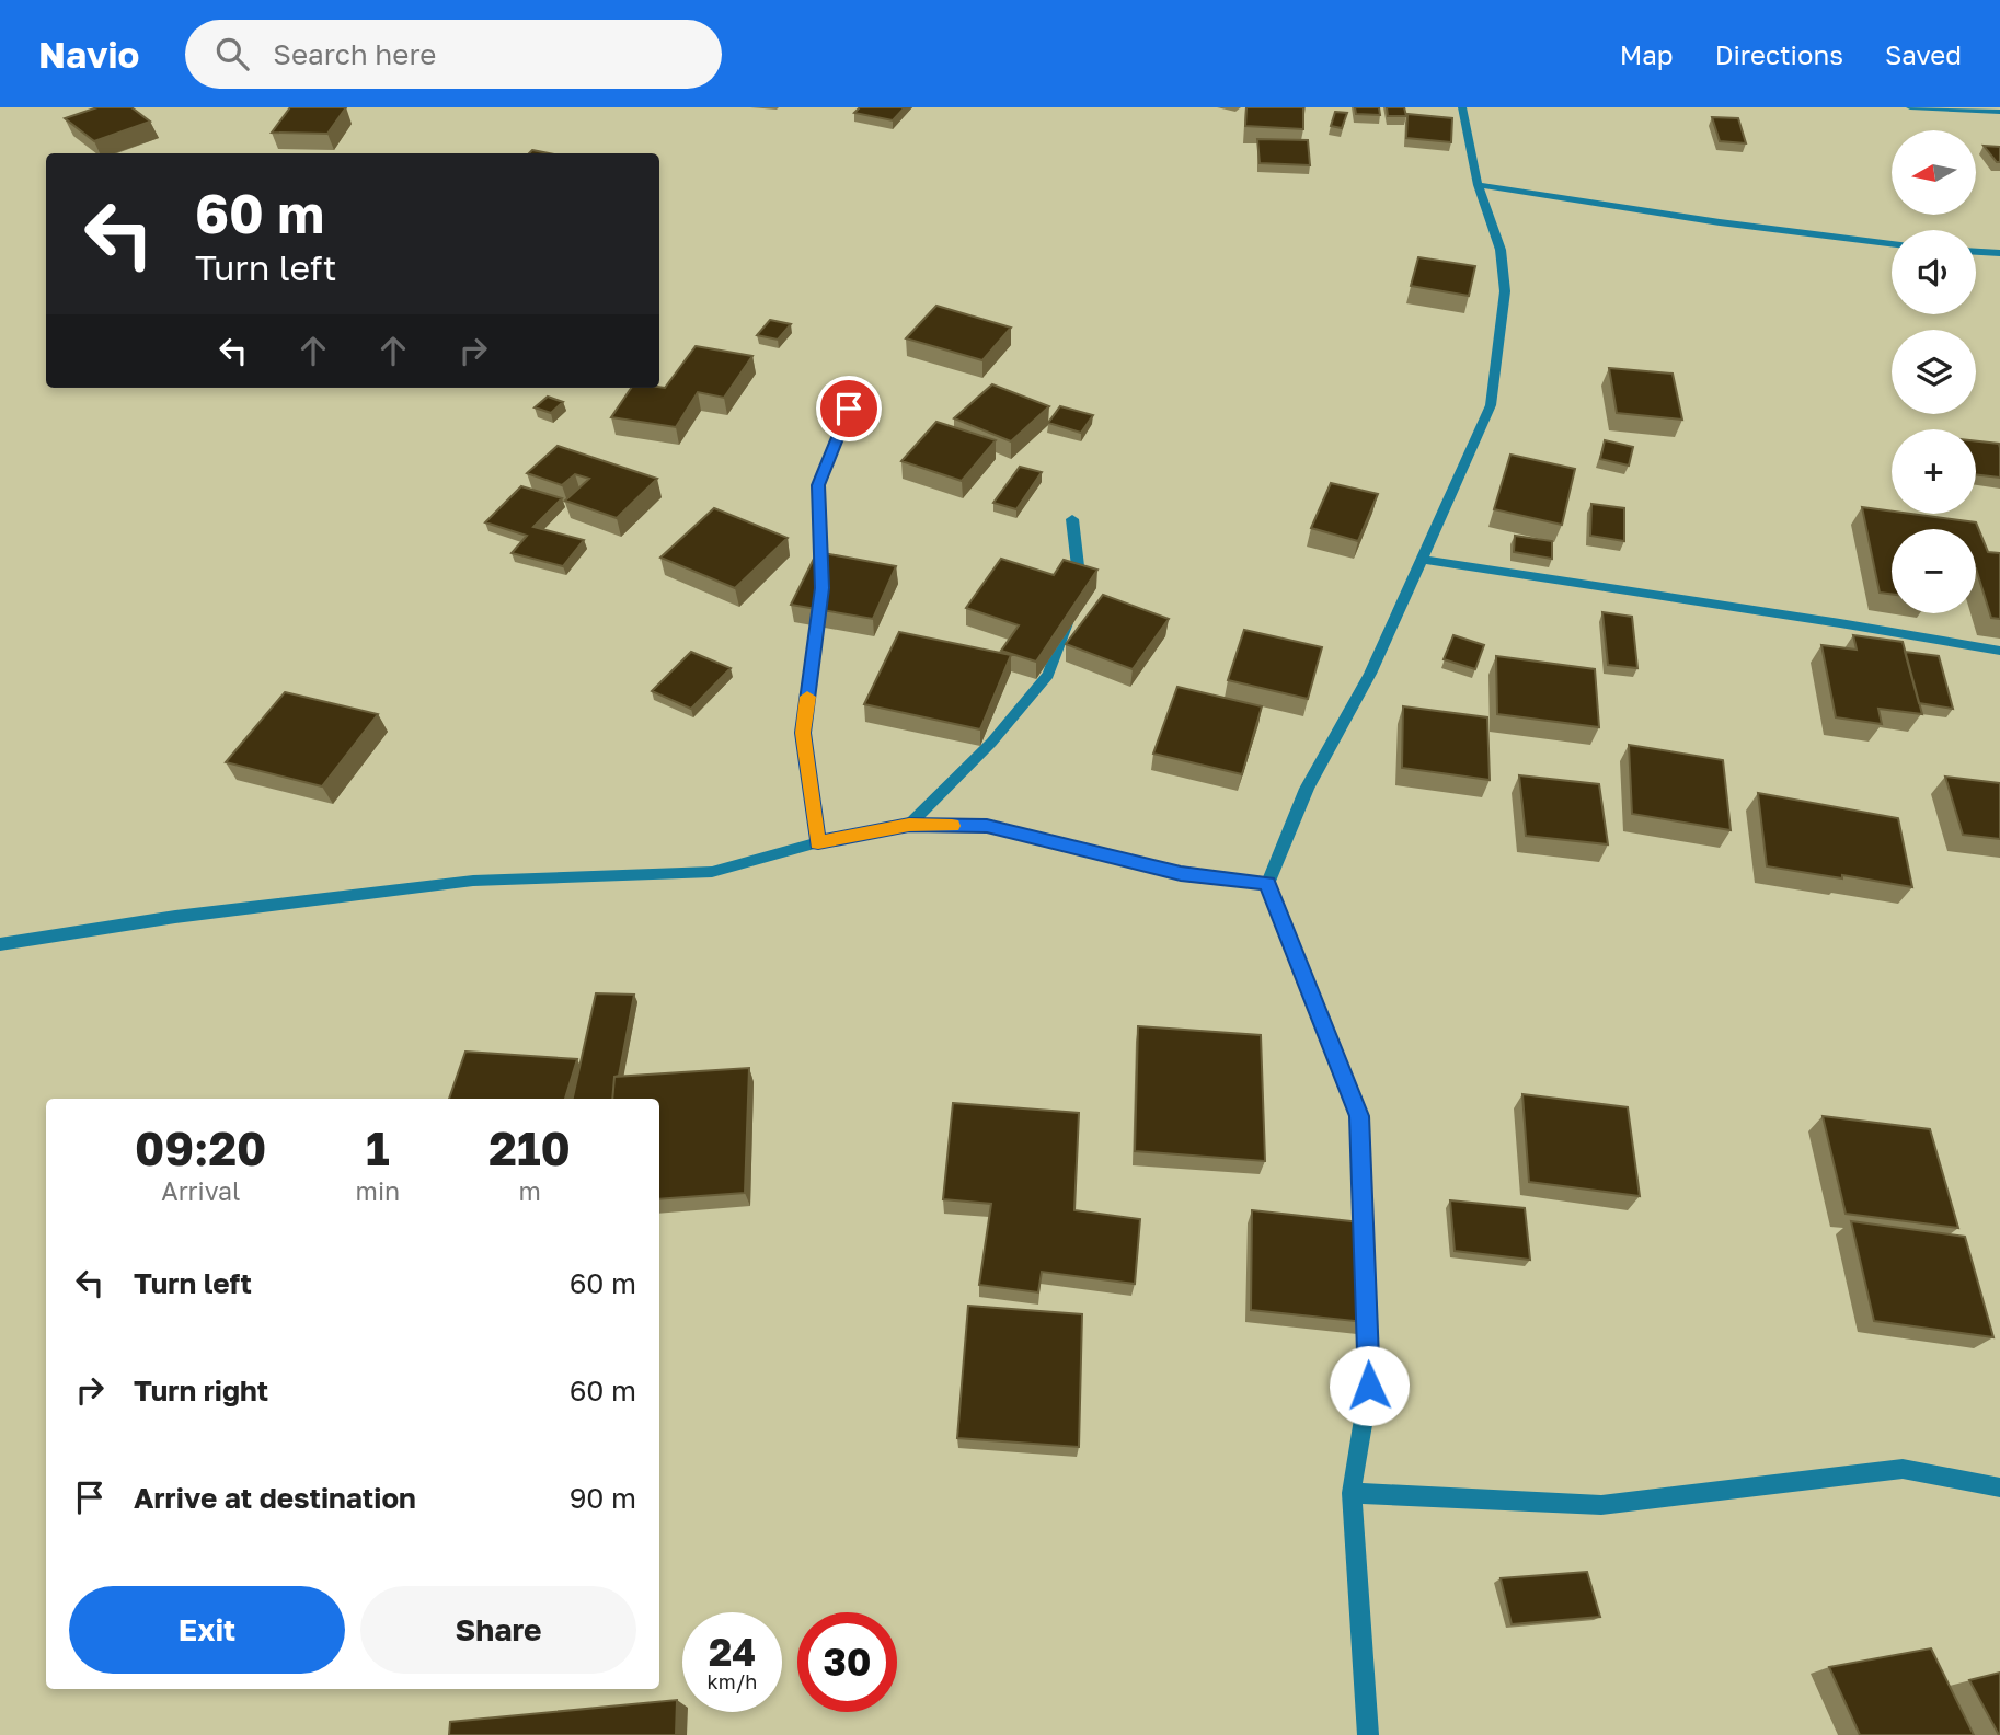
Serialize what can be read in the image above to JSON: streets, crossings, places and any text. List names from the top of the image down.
{
  "north": "left",
  "page": {
    "header": "Navio",
    "search": "Search here",
    "nav": ["Map", "Directions", "Saved"],
    "map_buttons": ["+", "−"],
    "turn": ["60 m", "Turn left"],
    "eta": [
      "09:20",
      "Arrival",
      "1",
      "min",
      "210",
      "m"
    ],
    "list": [
      {
        "name": "Turn left",
        "value": "60 m"
      },
      {
        "name": "Turn right",
        "value": "60 m"
      },
      {
        "name": "Arrive at destination",
        "value": "90 m"
      }
    ],
    "buttons": ["Exit", "Share"],
    "speed": "24 km/h",
    "limit": "30"
  }
}
